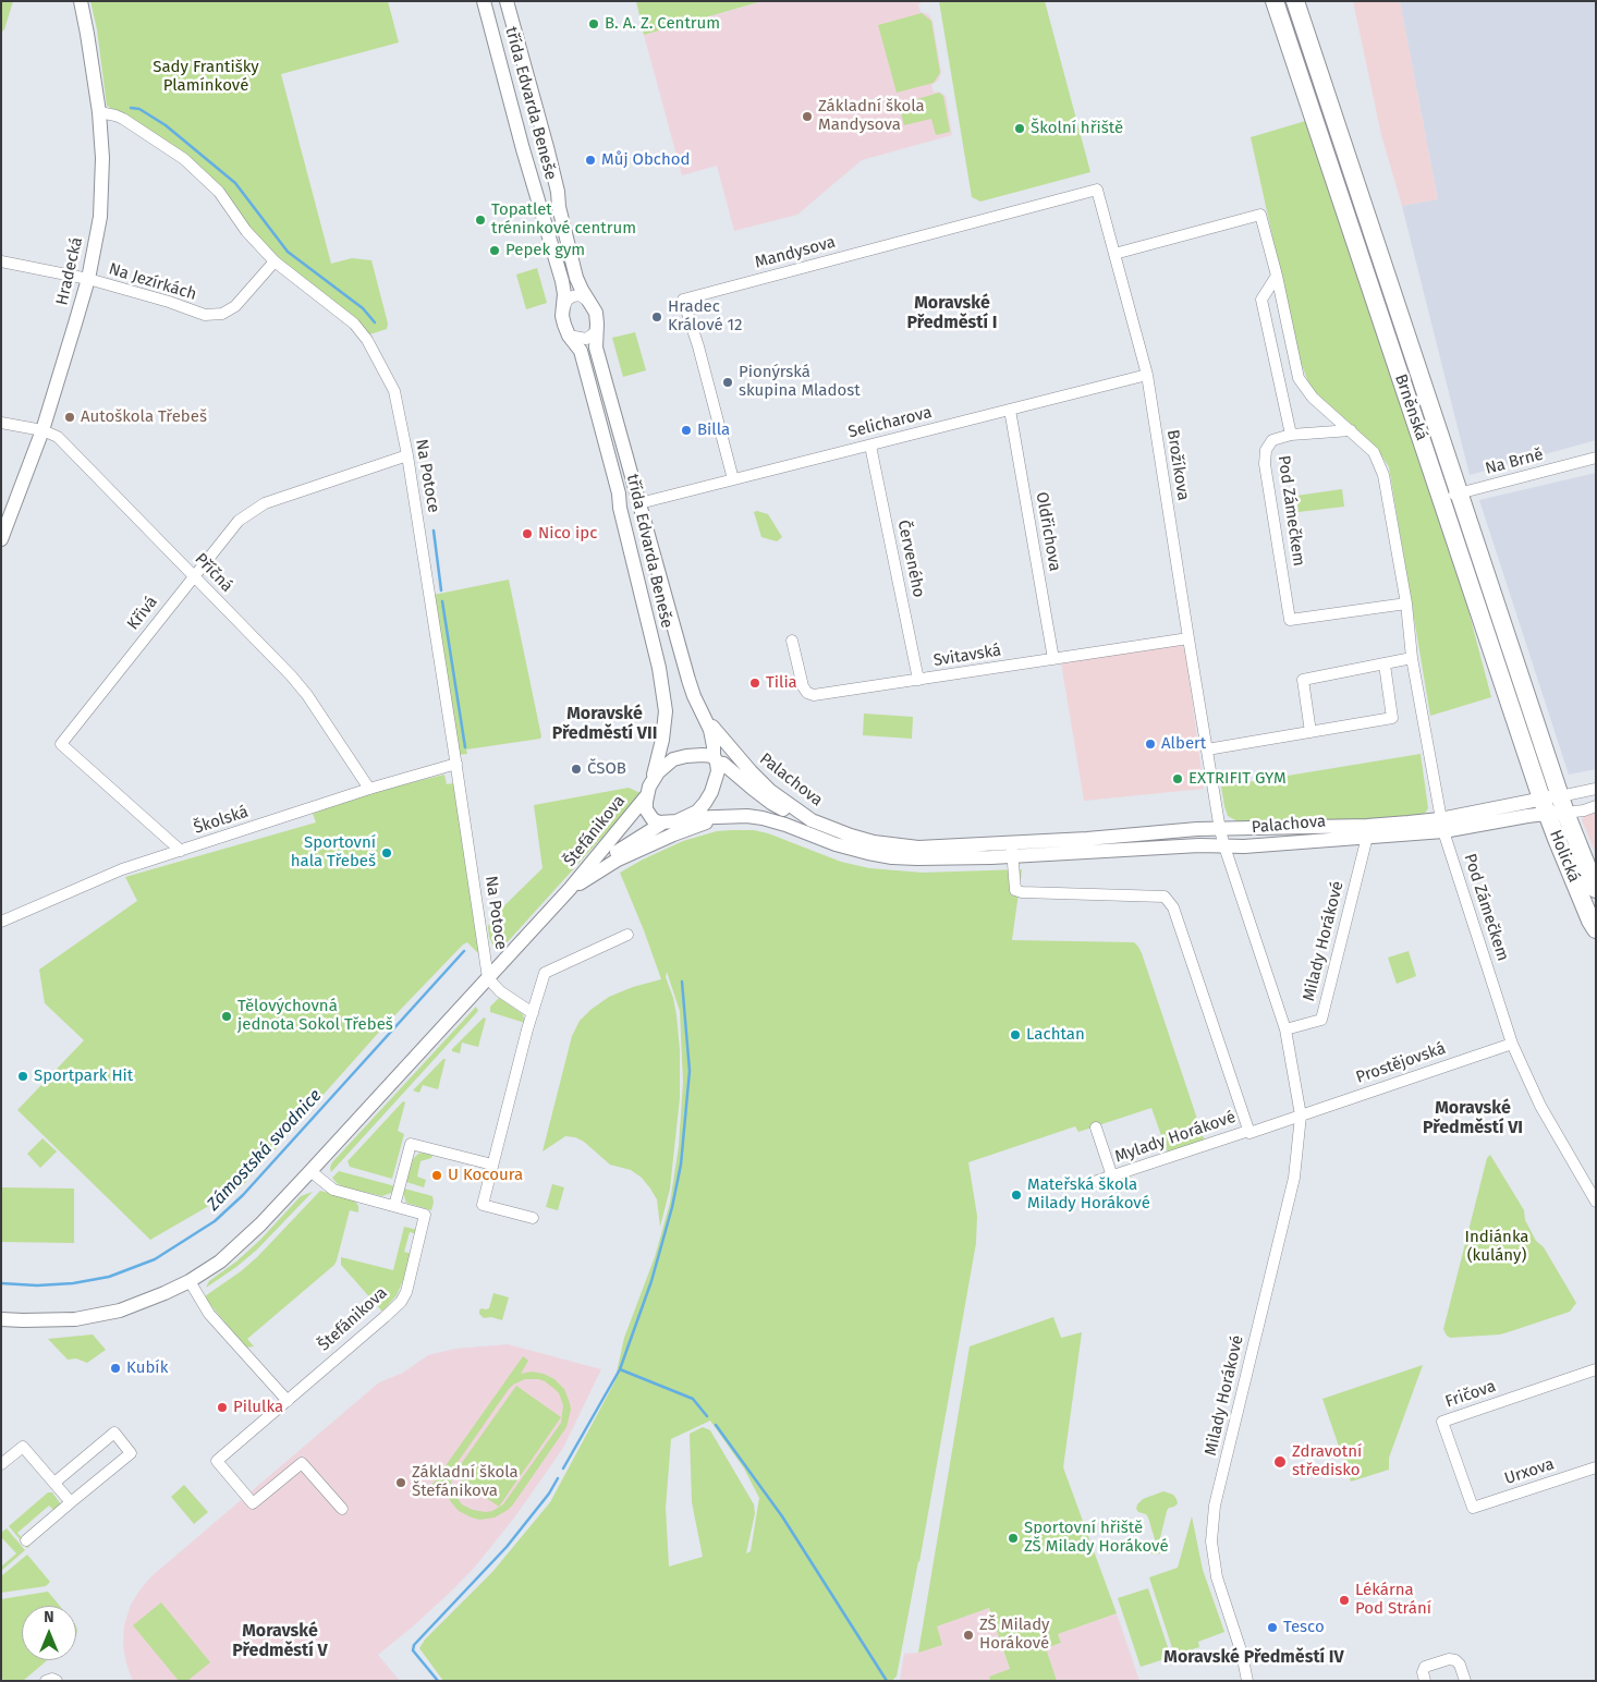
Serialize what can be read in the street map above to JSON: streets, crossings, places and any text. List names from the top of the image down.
{
  "streets": {
    "main road": ["Brněnská", "Holická"],
    "street": [
      "třída Edvarda Beneše",
      "Mandysova",
      "Hradecká",
      "Na Jezírkách",
      "Selicharova",
      "Na Brně",
      "Brožíkova",
      "Na Potoce",
      "Pod Zámečkem",
      "Oldřichova",
      "Červeného",
      "Příčná",
      "Křivá",
      "Svitavská",
      "Palachova",
      "Školská",
      "Štefánikova",
      "Milady Horákové",
      "Prostějovská",
      "Mylady Horákové",
      "Fričova",
      "Urxova"
    ]
  },
  "crossings": [
    ["třída Edvarda Beneše", "Selicharova"],
    ["třída Edvarda Beneše", "Palachova"],
    ["třída Edvarda Beneše", "Štefánikova"],
    ["Mandysova", "Selicharova"],
    ["Mandysova", "Brožíkova"],
    ["Hradecká", "Na Jezírkách"],
    ["Hradecká", "Na Potoce"],
    ["Hradecká", "Příčná"],
    ["Na Jezírkách", "Na Potoce"],
    ["Brněnská", "Na Brně"],
    ["Brněnská", "Palachova"],
    ["Brněnská", "Holická"],
    ["Selicharova", "Brožíkova"],
    ["Selicharova", "Oldřichova"],
    ["Selicharova", "Červeného"],
    ["Brožíkova", "Pod Zámečkem"],
    ["Brožíkova", "Svitavská"],
    ["Brožíkova", "Palachova"],
    ["Brožíkova", "Milady Horákové"],
    ["Na Potoce", "Křivá"],
    ["Na Potoce", "Školská"],
    ["Na Potoce", "Štefánikova"],
    ["Pod Zámečkem", "Palachova"],
    ["Pod Zámečkem", "Prostějovská"],
    ["Oldřichova", "Svitavská"],
    ["Červeného", "Svitavská"],
    ["Příčná", "Křivá"],
    ["Příčná", "Školská"],
    ["Křivá", "Školská"],
    ["Palachova", "Štefánikova"],
    ["Palachova", "Holická"],
    ["Palachova", "Milady Horákové"],
    ["Milady Horákové", "Prostějovská"],
    ["Fričova", "Urxova"]
  ],
  "districts": [
    "Moravské Předměstí I",
    "Moravské Předměstí VII",
    "Moravské Předměstí VI",
    "Moravské Předměstí V",
    "Moravské Předměstí IV"
  ],
  "water": ["Zámostská svodnice"],
  "parks": ["Sady Františky Plamínkové", "Indiánka (kulány)"],
  "places": [
    "B. A. Z. Centrum",
    "Základní škola Mandysova",
    "Školní hřiště",
    "Můj Obchod",
    "Topatlet tréninkové centrum",
    "Pepek gym",
    "Hradec Králové 12",
    "Pionýrská skupina Mladost",
    "Autoškola Třebeš",
    "Billa",
    "Nico ipc",
    "Tilia",
    "Albert",
    "ČSOB",
    "EXTRIFIT GYM",
    "Sportovní hala Třebeš",
    "Tělovýchovná jednota Sokol Třebeš",
    "Lachtan",
    "Sportpark Hit",
    "U Kocoura",
    "Mateřská škola Milady Horákové",
    "Kubík",
    "Pilulka",
    "Zdravotní středisko",
    "Základní škola Štefánikova",
    "Sportovní hřiště ZŠ Milady Horákové",
    "Lékárna Pod Strání",
    "Tesco",
    "ZŠ Milady Horákové"
  ],
  "north": "top"
}
